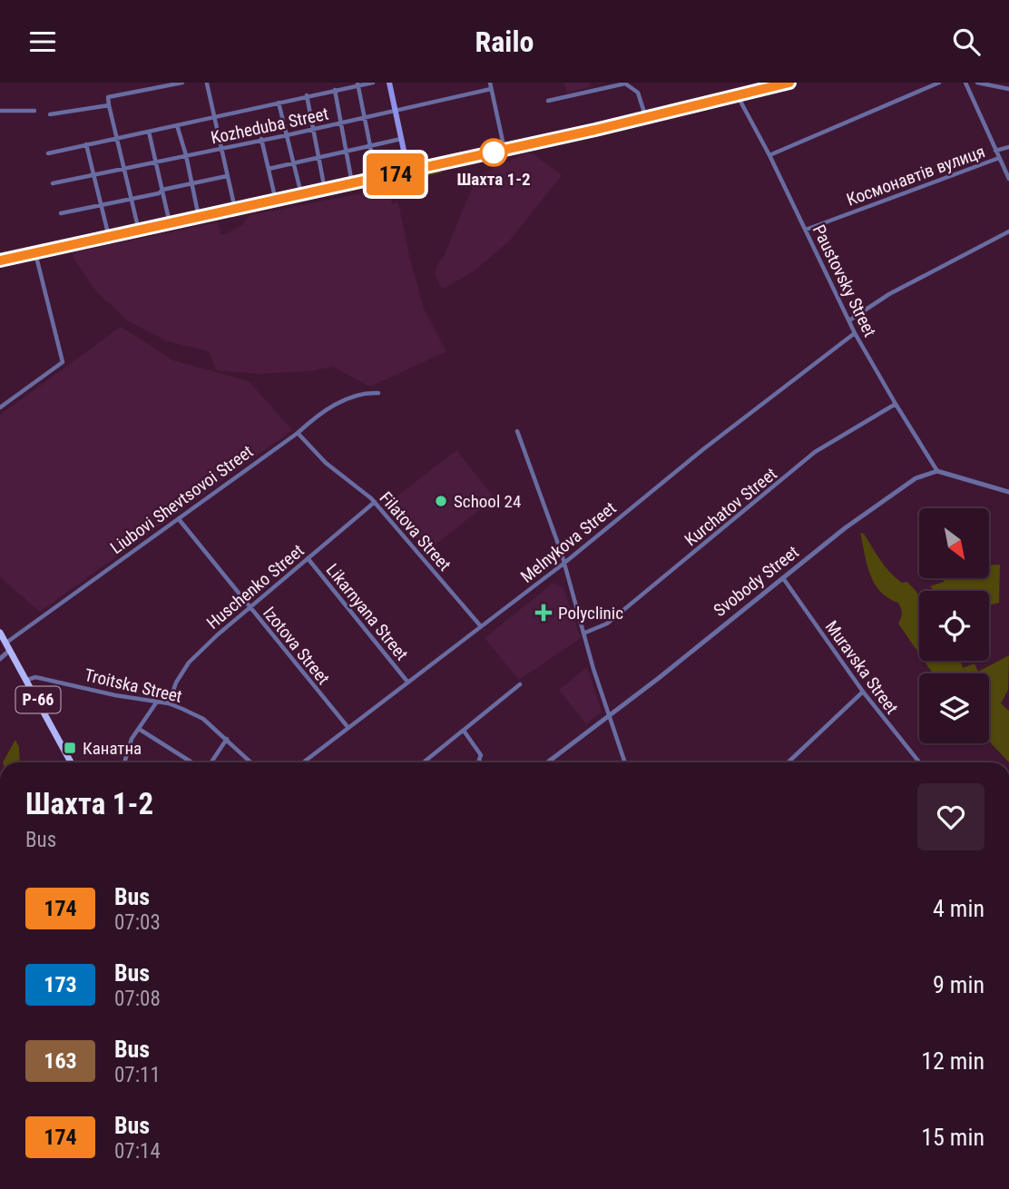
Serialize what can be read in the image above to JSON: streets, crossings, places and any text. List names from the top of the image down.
{
  "streets": {
    "main road": ["Р-66"],
    "street": [
      "Kozheduba Street",
      "Космонавтів вулиця",
      "Paustovsky Street",
      "Liubovi Shevtsovoi Street",
      "Kurchatov Street",
      "Filatova Street",
      "Melnykova Street",
      "Svobody Street",
      "Huschenko Street",
      "Likarnyana Street",
      "Izotova Street",
      "Muravska Street",
      "Troitska Street"
    ]
  },
  "crossings": [
    ["Космонавтів вулиця", "Paustovsky Street"],
    ["Paustovsky Street", "Kurchatov Street"],
    ["Paustovsky Street", "Melnykova Street"],
    ["Paustovsky Street", "Svobody Street"],
    ["Liubovi Shevtsovoi Street", "Filatova Street"],
    ["Liubovi Shevtsovoi Street", "Izotova Street"],
    ["Liubovi Shevtsovoi Street", "Р-66"],
    ["Filatova Street", "Melnykova Street"],
    ["Filatova Street", "Huschenko Street"],
    ["Melnykova Street", "Likarnyana Street"],
    ["Melnykova Street", "Izotova Street"],
    ["Svobody Street", "Muravska Street"],
    ["Huschenko Street", "Likarnyana Street"],
    ["Huschenko Street", "Izotova Street"],
    ["Huschenko Street", "Troitska Street"],
    ["Troitska Street", "Р-66"]
  ],
  "places": {
    "other": ["Шахта 1-2", "School 24"],
    "health": ["Polyclinic"],
    "transit": ["Канатна"]
  },
  "lines": ["bus line 174"],
  "north": "bottom right",
  "page": {
    "header": "Railo",
    "on_map": "174",
    "heading": ["Шахта 1-2", "Bus"],
    "list": [
      {
        "mark": "174",
        "name": "Bus",
        "note": "07:03",
        "value": "4 min"
      },
      {
        "mark": "173",
        "name": "Bus",
        "note": "07:08",
        "value": "9 min"
      },
      {
        "mark": "163",
        "name": "Bus",
        "note": "07:11",
        "value": "12 min"
      },
      {
        "mark": "174",
        "name": "Bus",
        "note": "07:14",
        "value": "15 min"
      }
    ]
  }
}
